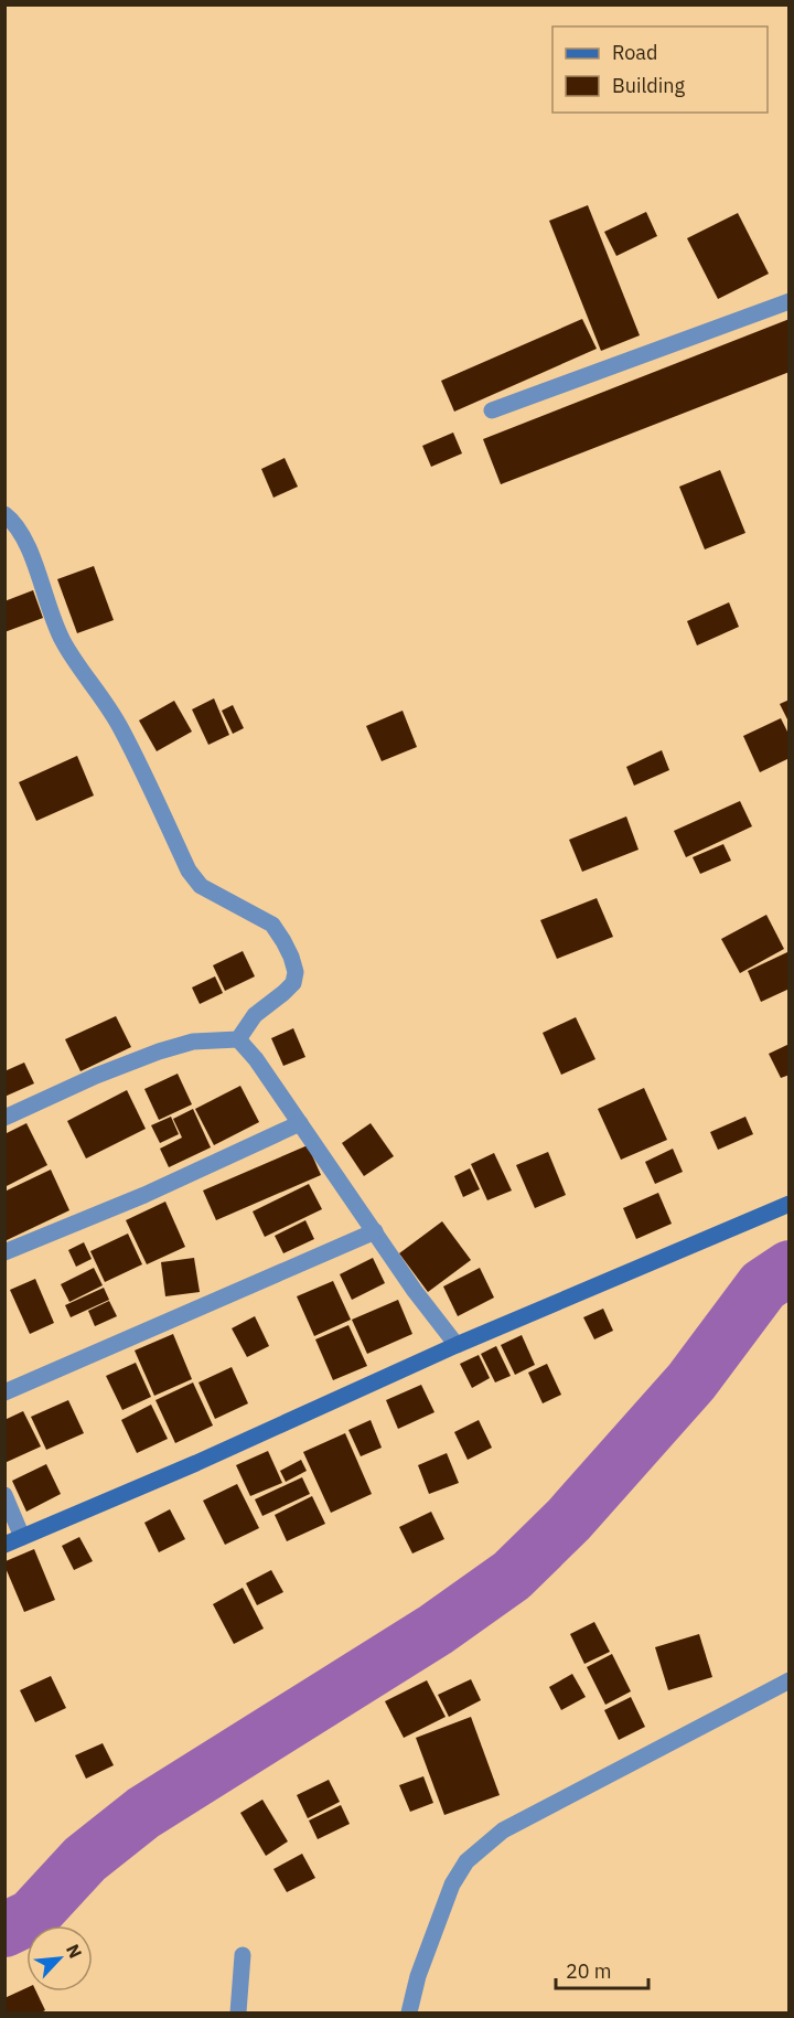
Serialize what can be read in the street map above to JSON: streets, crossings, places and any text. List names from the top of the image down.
{
  "legend": ["Road", "Building"],
  "scale_bar": "20 m",
  "north": "top right"
}
